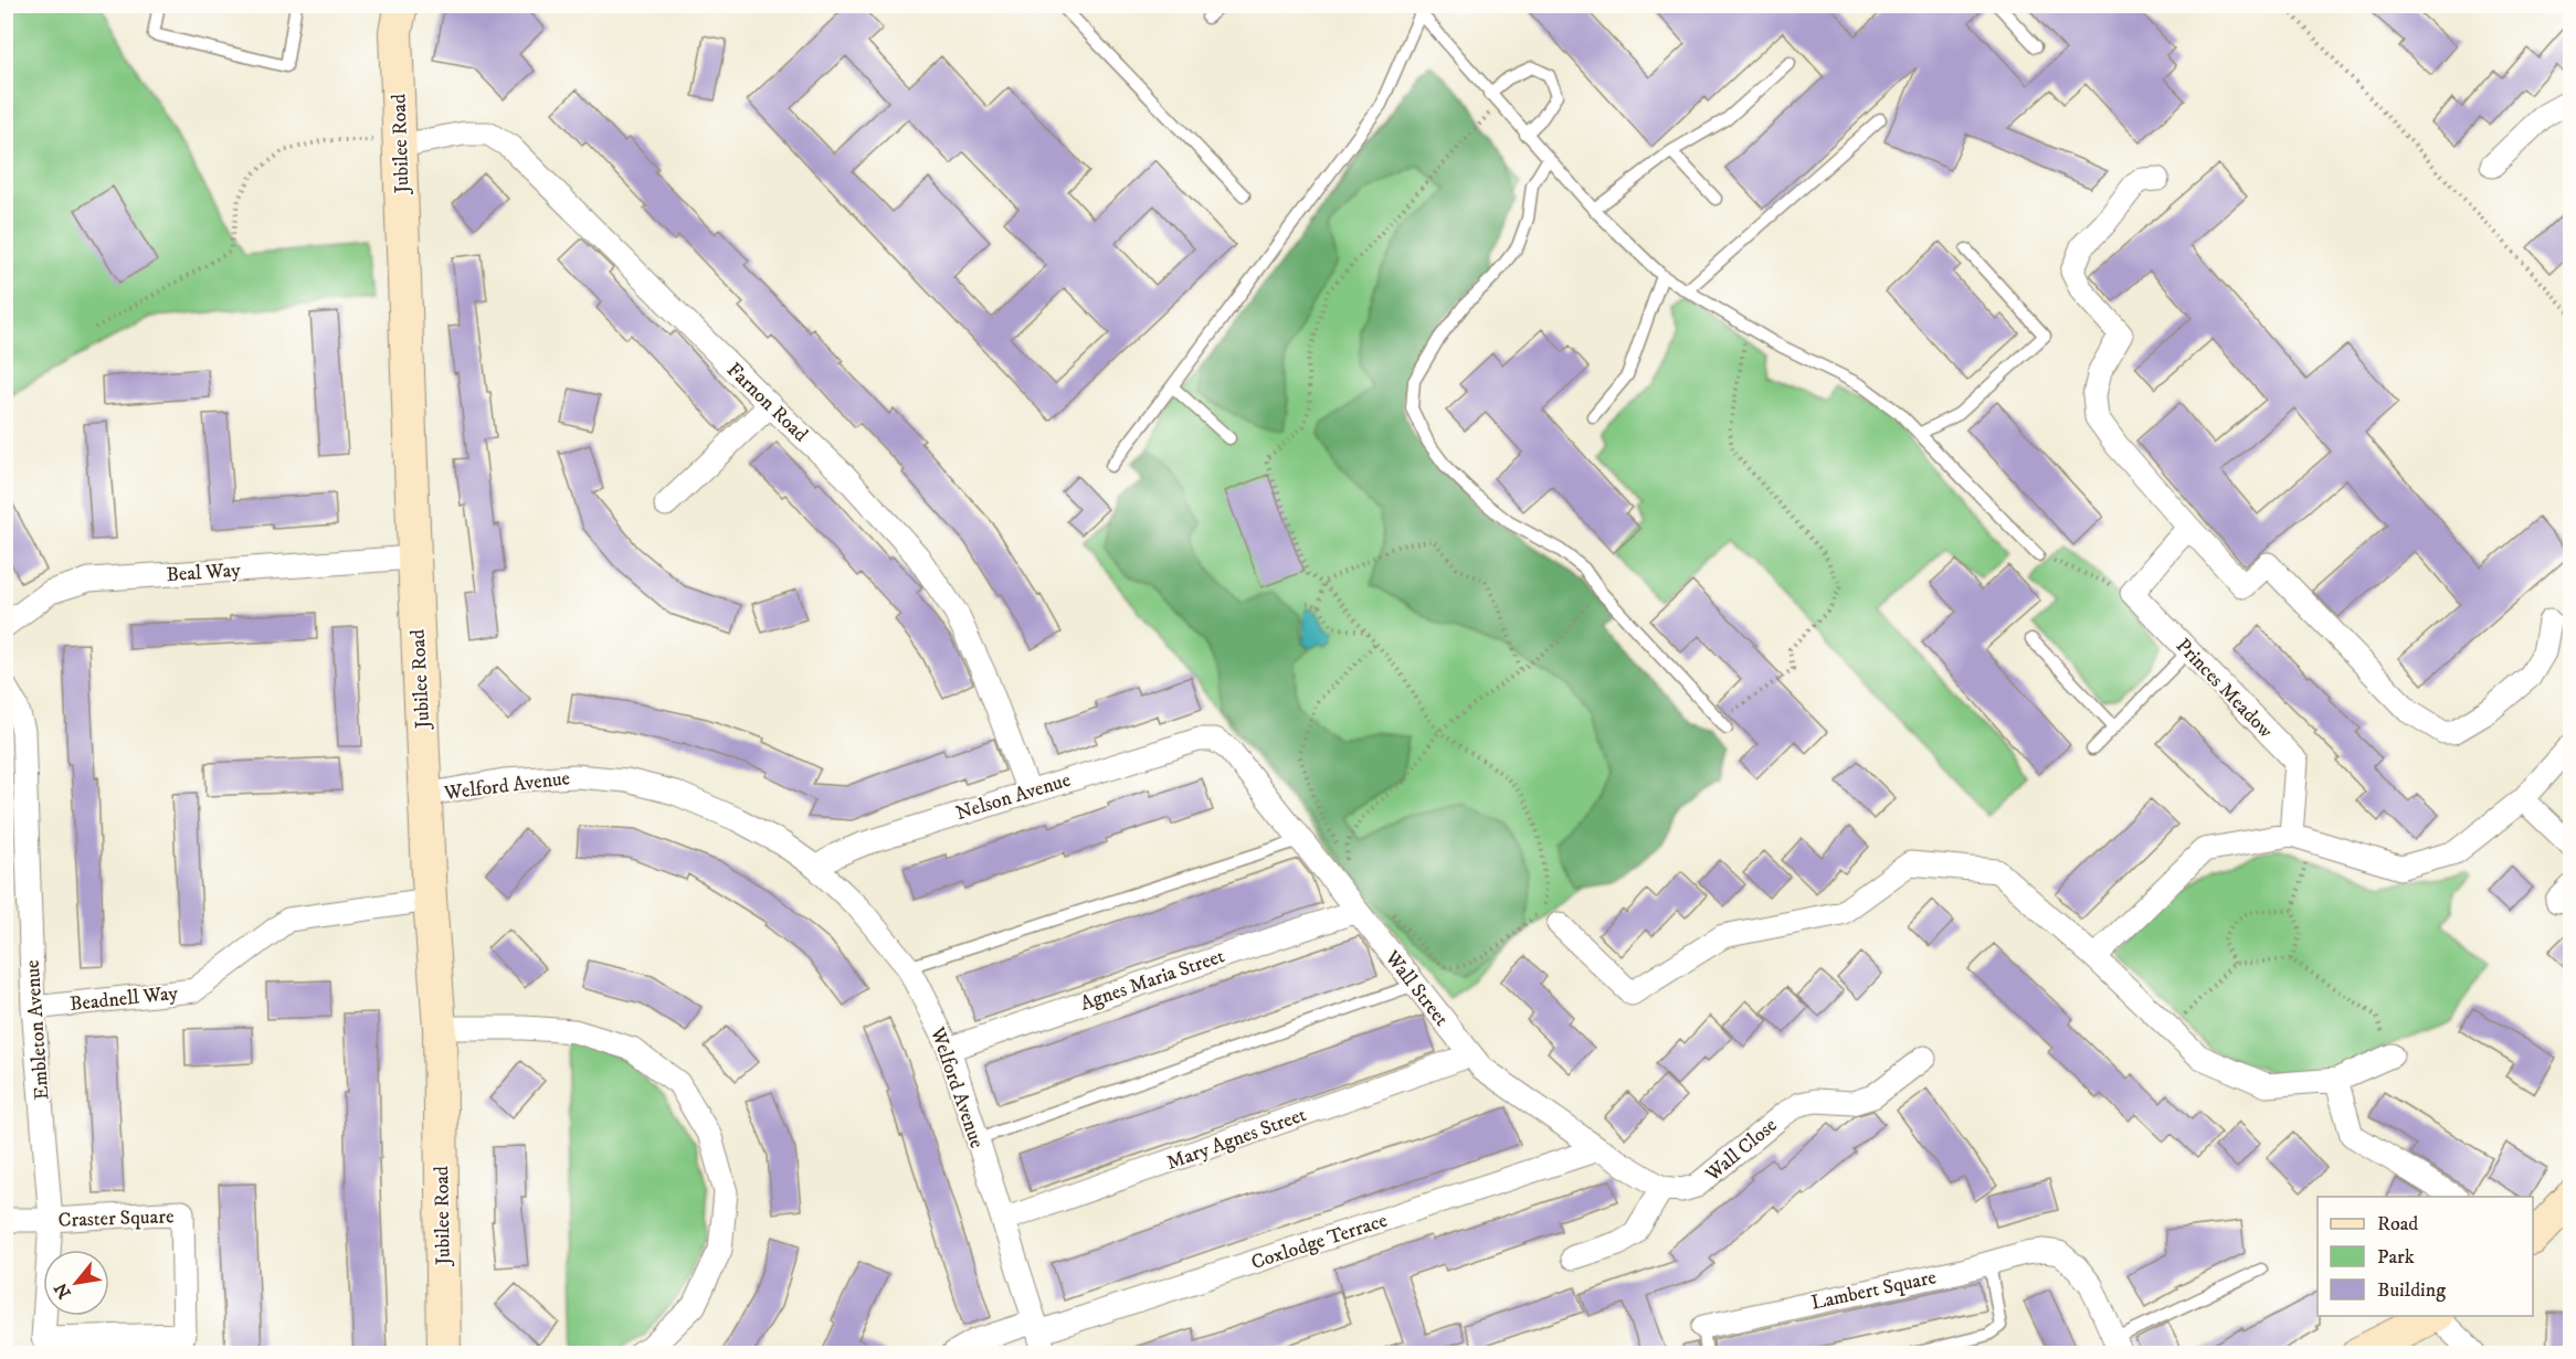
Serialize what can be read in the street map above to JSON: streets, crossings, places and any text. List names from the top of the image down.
{
  "streets": {
    "street": [
      "Jubilee Road",
      "Farnon Road",
      "Beal Way",
      "Princes Meadow",
      "Welford Avenue",
      "Nelson Avenue",
      "Agnes Maria Street",
      "Wall Street",
      "Beadnell Way",
      "Embleton Avenue",
      "Mary Agnes Street",
      "Wall Close",
      "Craster Square",
      "Coxlodge Terrace",
      "Lambert Square"
    ]
  },
  "crossings": [
    ["Jubilee Road", "Farnon Road"],
    ["Jubilee Road", "Beal Way"],
    ["Jubilee Road", "Welford Avenue"],
    ["Jubilee Road", "Beadnell Way"],
    ["Farnon Road", "Nelson Avenue"],
    ["Welford Avenue", "Nelson Avenue"],
    ["Welford Avenue", "Agnes Maria Street"],
    ["Welford Avenue", "Mary Agnes Street"],
    ["Welford Avenue", "Coxlodge Terrace"],
    ["Nelson Avenue", "Wall Street"],
    ["Agnes Maria Street", "Wall Street"],
    ["Wall Street", "Mary Agnes Street"],
    ["Wall Street", "Wall Close"],
    ["Wall Street", "Coxlodge Terrace"],
    ["Beadnell Way", "Embleton Avenue"],
    ["Embleton Avenue", "Craster Square"]
  ],
  "legend": ["Road", "Park", "Building"],
  "north": "bottom left"
}
